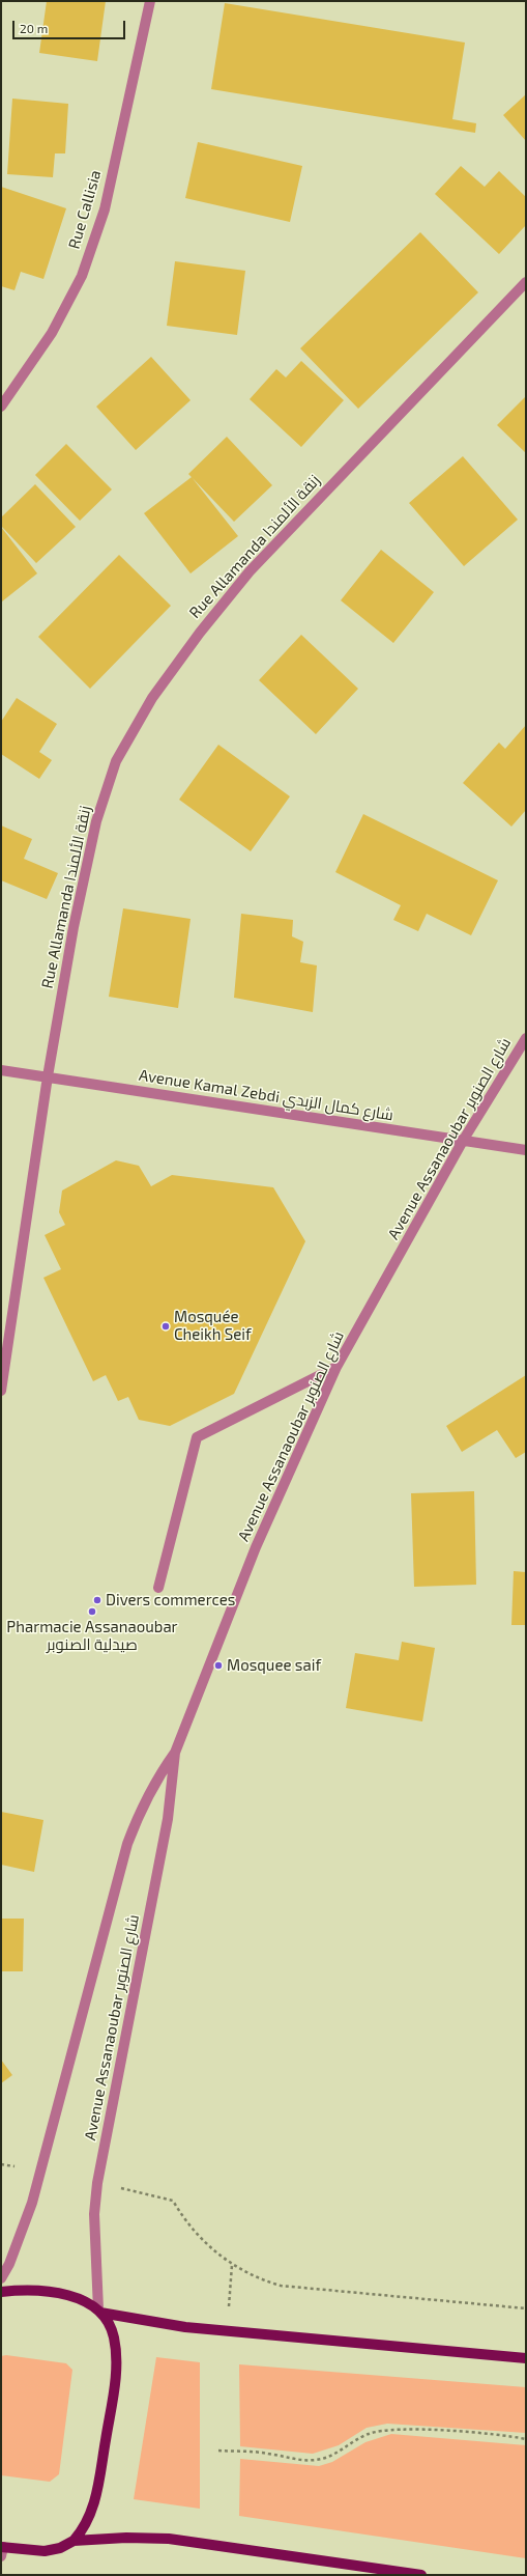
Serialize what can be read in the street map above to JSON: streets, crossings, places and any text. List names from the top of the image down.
{
  "streets": {
    "street": [
      "Rue Callisia",
      "Rue Allamanda زنقة الألمندا",
      "Avenue Kamal Zebdi شارع كمال الزبدي",
      "Avenue Assanaoubar شارع الصنوبر"
    ]
  },
  "crossings": [
    ["Rue Allamanda زنقة الألمندا", "Avenue Kamal Zebdi شارع كمال الزبدي"],
    ["Avenue Kamal Zebdi شارع كمال الزبدي", "Avenue Assanaoubar شارع الصنوبر"]
  ],
  "places": [
    "Mosquée Cheikh Seif",
    "Divers commerces",
    "Pharmacie Assanaoubar صيدلية الصنوبر",
    "Mosquee saif"
  ],
  "scale_bar": "20 m"
}
